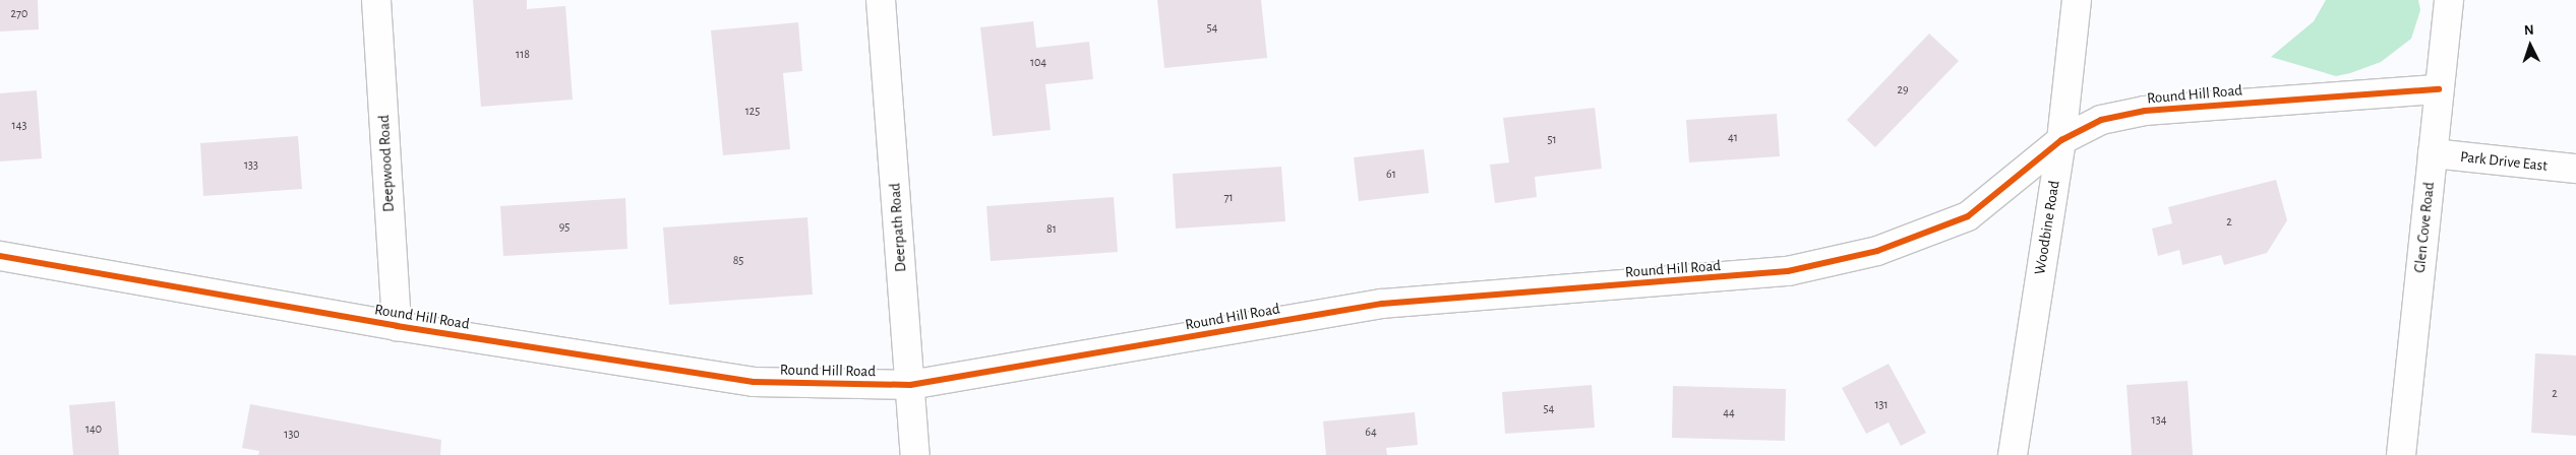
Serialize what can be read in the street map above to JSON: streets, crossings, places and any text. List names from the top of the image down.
{
  "streets": {
    "street": [
      "Round Hill Road",
      "Park Drive East",
      "Deepwood Road",
      "Deerpath Road",
      "Woodbine Road",
      "Glen Cove Road"
    ]
  },
  "crossings": [
    ["Round Hill Road", "Deepwood Road"],
    ["Round Hill Road", "Deerpath Road"],
    ["Round Hill Road", "Woodbine Road"],
    ["Round Hill Road", "Glen Cove Road"],
    ["Park Drive East", "Glen Cove Road"]
  ],
  "house_numbers": [
    "270",
    "54",
    "118",
    "104",
    "29",
    "125",
    "143",
    "41",
    "51",
    "133",
    "61",
    "71",
    "2",
    "95",
    "81",
    "85",
    "2",
    "131",
    "54",
    "44",
    "134",
    "140",
    "64",
    "130"
  ],
  "north": "top"
}
